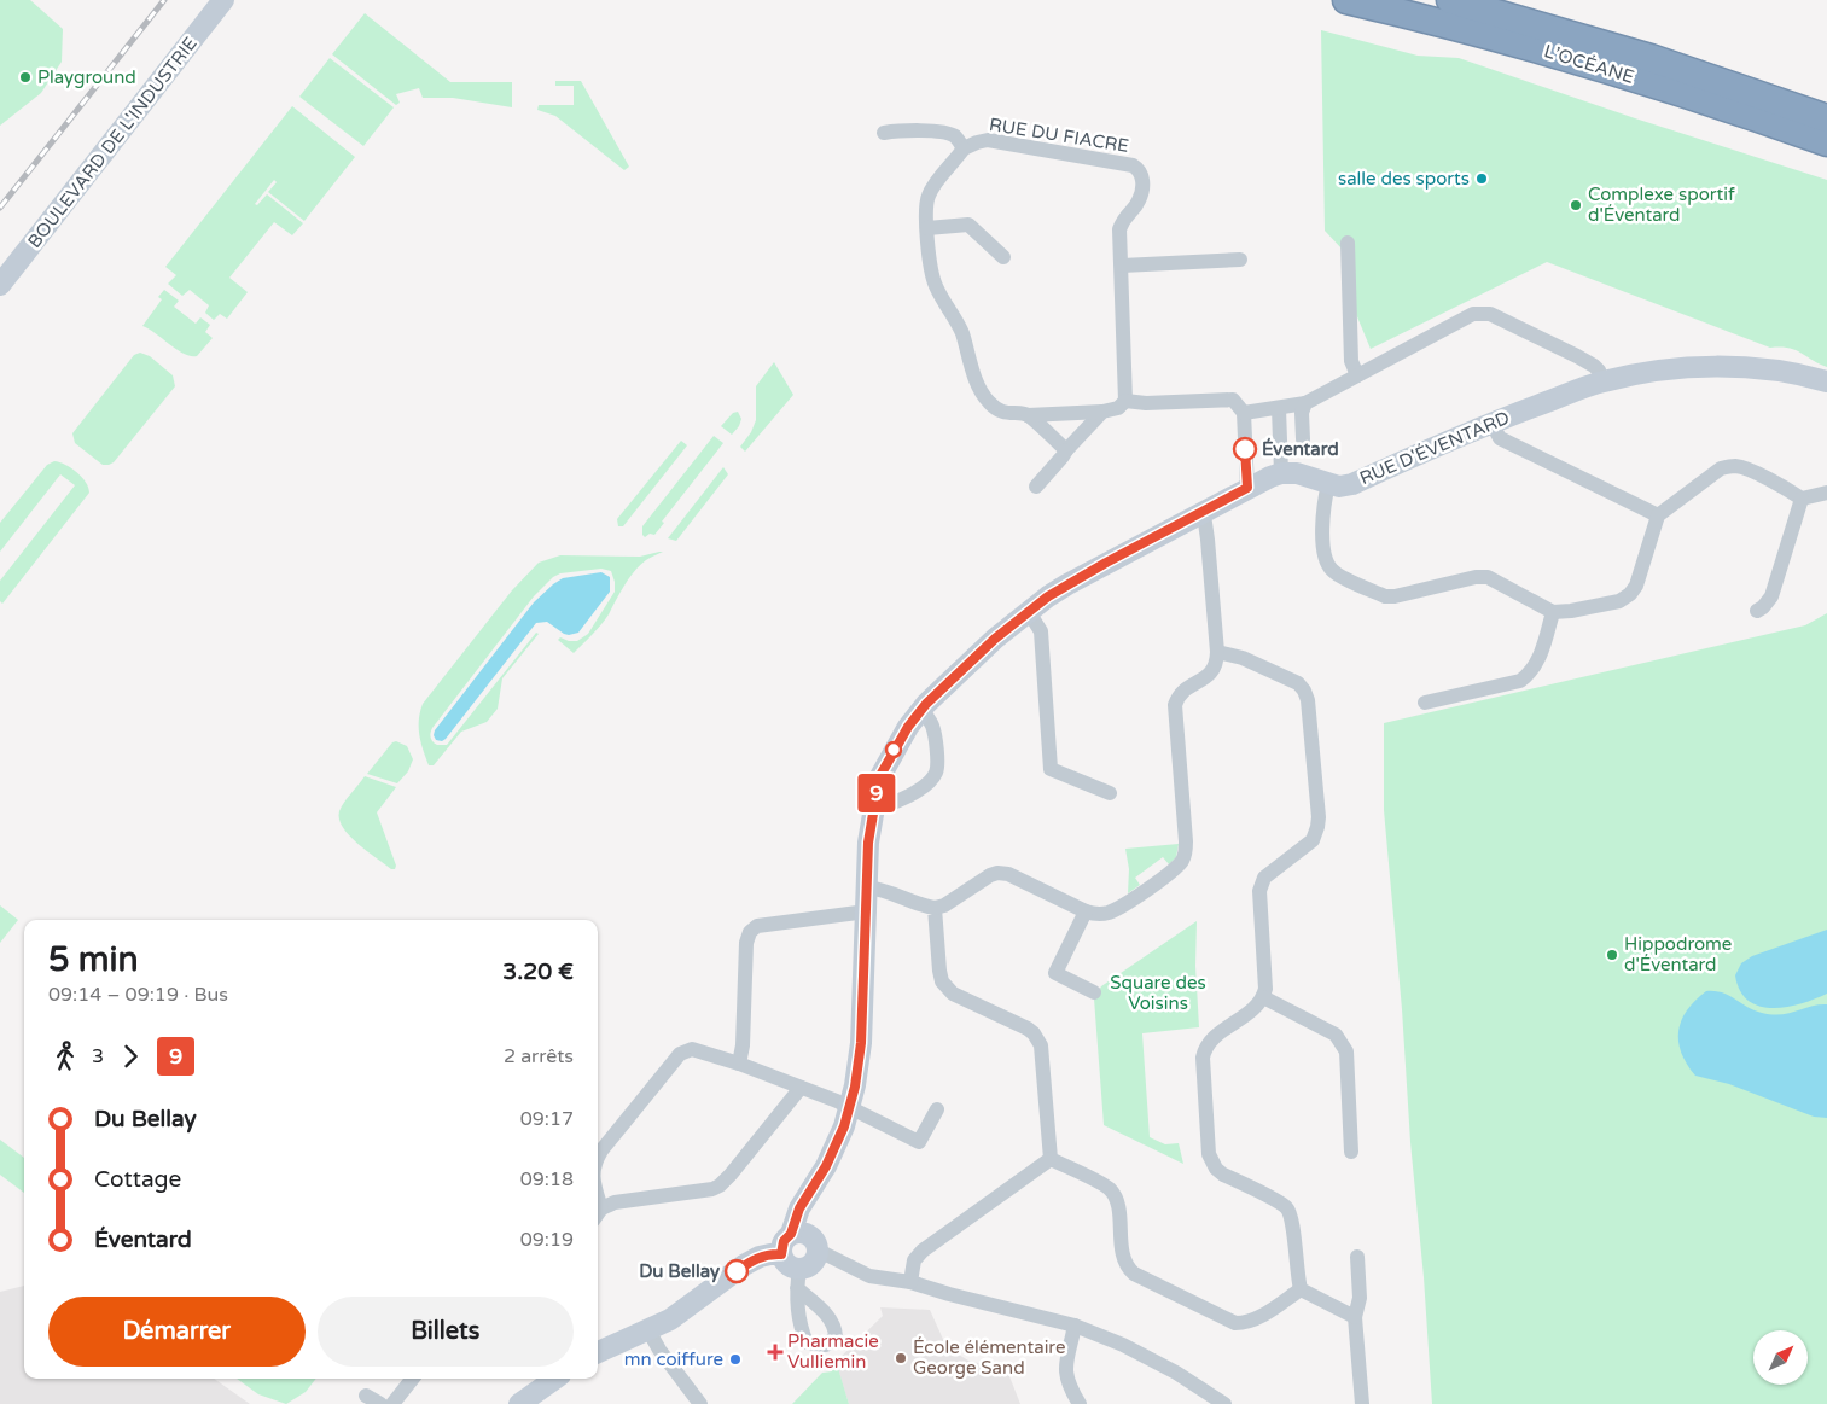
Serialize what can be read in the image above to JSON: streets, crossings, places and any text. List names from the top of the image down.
{
  "streets": {
    "highway": ["L’OCÉANE"],
    "street": ["RUE DU FIACRE", "BOULEVARD DE L'INDUSTRIE", "RUE D'ÉVENTARD"]
  },
  "parks": ["Square des Voisins"],
  "places": {
    "other": [
      "Playground",
      "salle des sports",
      "Complexe sportif d'Éventard",
      "Éventard",
      "Hippodrome d'Éventard",
      "Du Bellay",
      "École élémentaire George Sand",
      "mn coiffure"
    ],
    "health": ["Pharmacie Vulliemin"]
  },
  "lines": ["bus line 9"],
  "north": "top right",
  "page": {
    "on_map": "9",
    "heading": ["5 min", "09:14 – 09:19 · Bus", "3.20 €"],
    "legs": ["3", "9", "2 arrêts"],
    "list": [
      {
        "name": "Du Bellay",
        "value": "09:17"
      },
      {
        "name": "Cottage",
        "value": "09:18"
      },
      {
        "name": "Éventard",
        "value": "09:19"
      }
    ],
    "buttons": ["Démarrer", "Billets"]
  }
}
